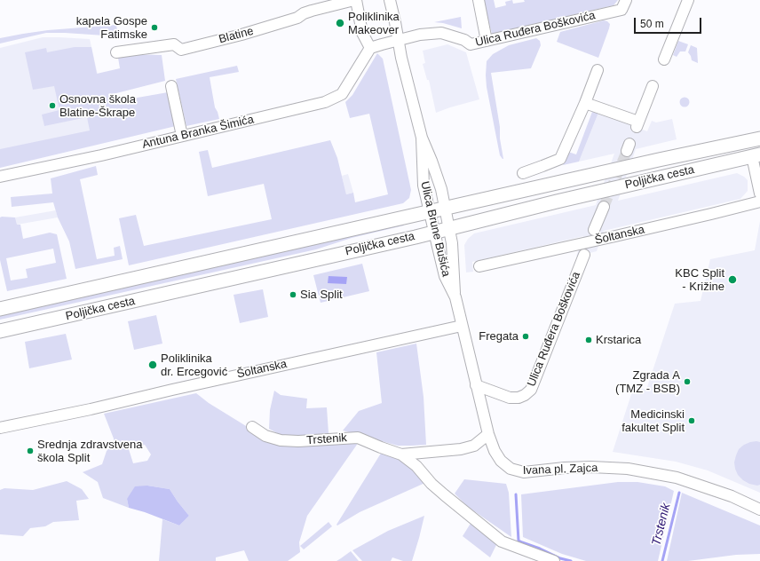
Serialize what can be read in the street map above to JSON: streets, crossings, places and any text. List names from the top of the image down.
{
  "streets": {
    "main road": ["Poljička cesta"],
    "street": [
      "Ulica Ruđera Boškovića",
      "Blatine",
      "Antuna Branka Šimića",
      "Ulica Brune Bušića",
      "Šoltanska",
      "Trstenik",
      "Ivana pl. Zajca"
    ]
  },
  "crossings": [
    ["Ulica Ruđera Boškovića", "Ulica Brune Bušića"],
    ["Ulica Ruđera Boškovića", "Ivana pl. Zajca"],
    ["Poljička cesta", "Ulica Brune Bušića"],
    ["Ulica Brune Bušića", "Šoltanska"],
    ["Ulica Brune Bušića", "Ivana pl. Zajca"],
    ["Trstenik", "Ivana pl. Zajca"]
  ],
  "water": ["Trstenik"],
  "places": [
    "Poliklinika Makeover",
    "kapela Gospe Fatimske",
    "Osnovna škola Blatine-Škrape",
    "KBC Split - Križine",
    "Sia Split",
    "Fregata",
    "Krstarica",
    "Poliklinika dr. Ercegović",
    "Zgrada A (TMZ - BSB)",
    "Medicinski fakultet Split",
    "Srednja zdravstvena škola Split"
  ],
  "scale_bar": "50 m"
}
